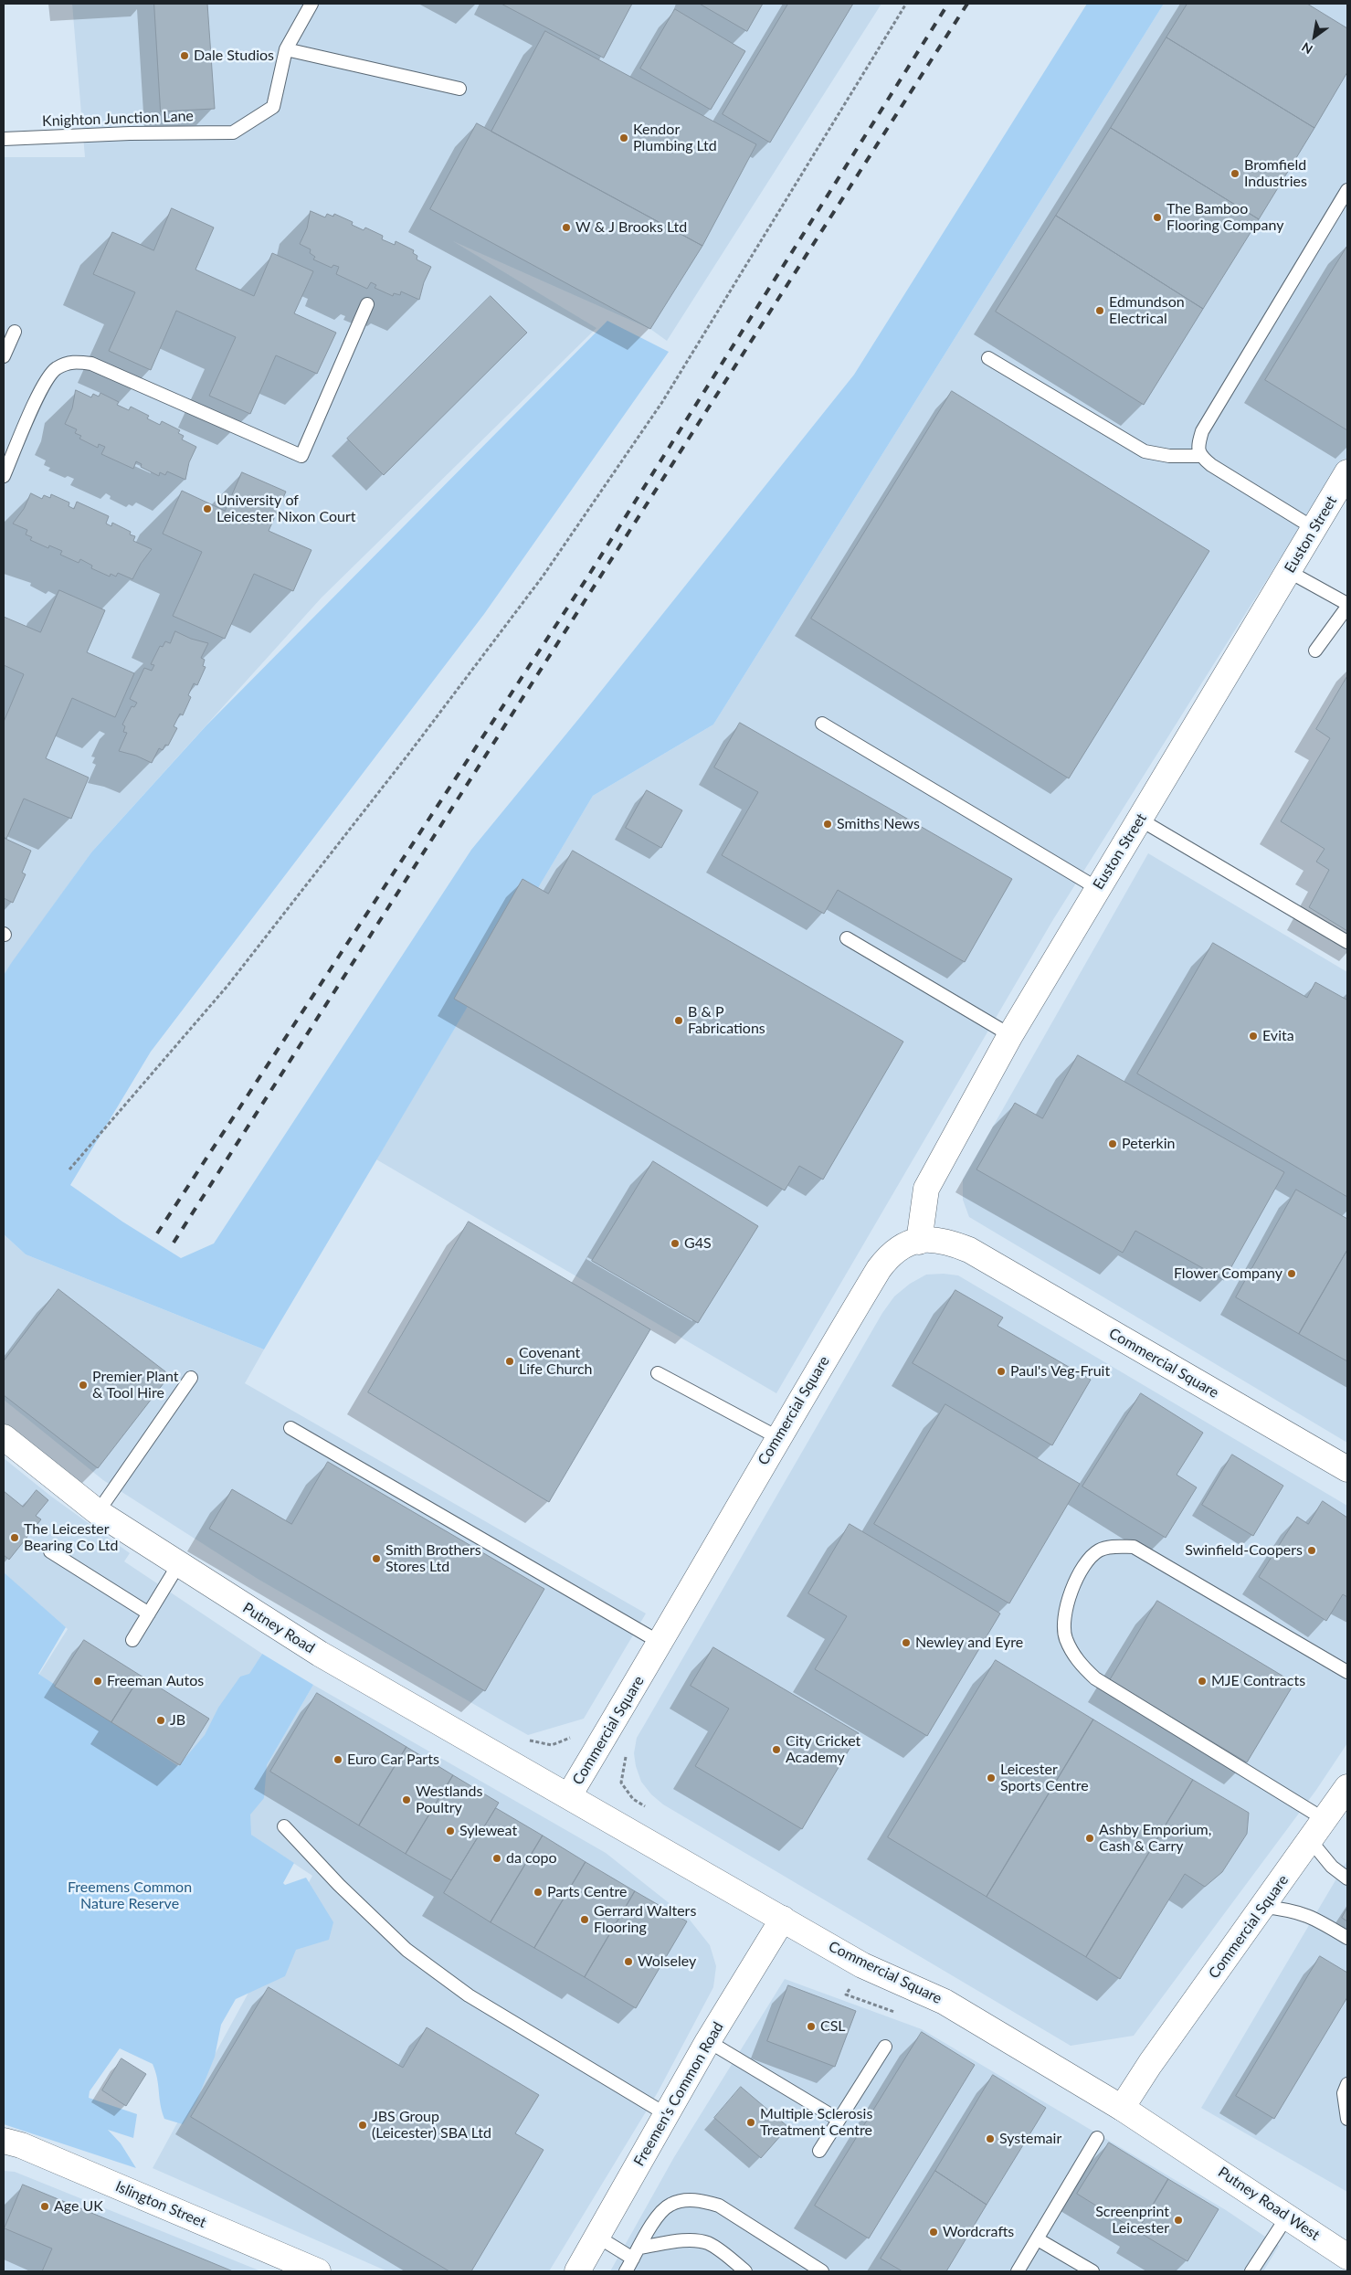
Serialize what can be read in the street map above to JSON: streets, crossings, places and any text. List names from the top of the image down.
{
  "streets": {
    "street": [
      "Euston Street",
      "Commercial Square",
      "Putney Road",
      "Freemen's Common Road",
      "Putney Road West",
      "Islington Street"
    ],
    "lane": ["Knighton Junction Lane"]
  },
  "crossings": [
    ["Euston Street", "Commercial Square"],
    ["Commercial Square", "Putney Road"],
    ["Commercial Square", "Freemen's Common Road"],
    ["Commercial Square", "Putney Road West"]
  ],
  "parks": ["Freemens Common Nature Reserve"],
  "places": [
    "Dale Studios",
    "Kendor Plumbing Ltd",
    "Bromfield Industries",
    "The Bamboo Flooring Company",
    "W & J Brooks Ltd",
    "Edmundson Electrical",
    "University of Leicester Nixon Court",
    "Smiths News",
    "B & P Fabrications",
    "Evita",
    "Peterkin",
    "G4S",
    "Flower Company",
    "Covenant Life Church",
    "Paul's Veg-Fruit",
    "Premier Plant & Tool Hire",
    "The Leicester Bearing Co Ltd",
    "Swinfield-Coopers",
    "Smith Brothers Stores Ltd",
    "Newley and Eyre",
    "Freeman Autos",
    "MJE Contracts",
    "JB",
    "City Cricket Academy",
    "Euro Car Parts",
    "Leicester Sports Centre",
    "Westlands Poultry",
    "Syleweat",
    "Ashby Emporium, Cash & Carry",
    "da copo",
    "Parts Centre",
    "Gerrard Walters Flooring",
    "Wolseley",
    "CSL",
    "Multiple Sclerosis Treatment Centre",
    "JBS Group (Leicester) SBA Ltd",
    "Systemair",
    "Age UK",
    "Screenprint Leicester",
    "Wordcrafts"
  ],
  "north": "bottom left"
}
